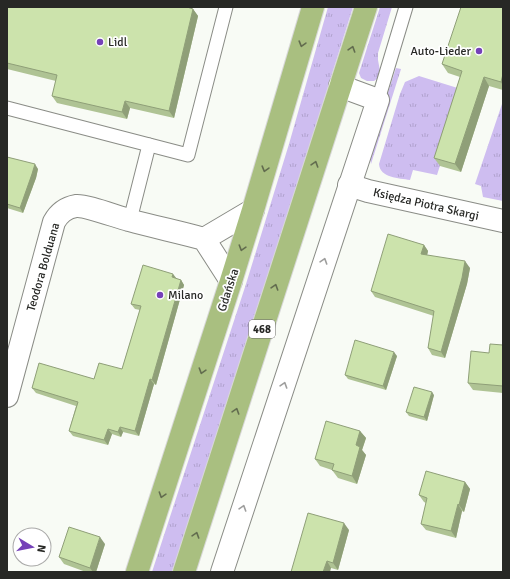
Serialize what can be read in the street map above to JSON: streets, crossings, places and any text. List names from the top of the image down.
{
  "streets": {
    "main road": ["Gdańska", "468"],
    "street": ["Księdza Piotra Skargi", "Teodora Bolduana"]
  },
  "places": ["Lidl", "Auto-Lieder", "Milano"],
  "north": "right"
}
